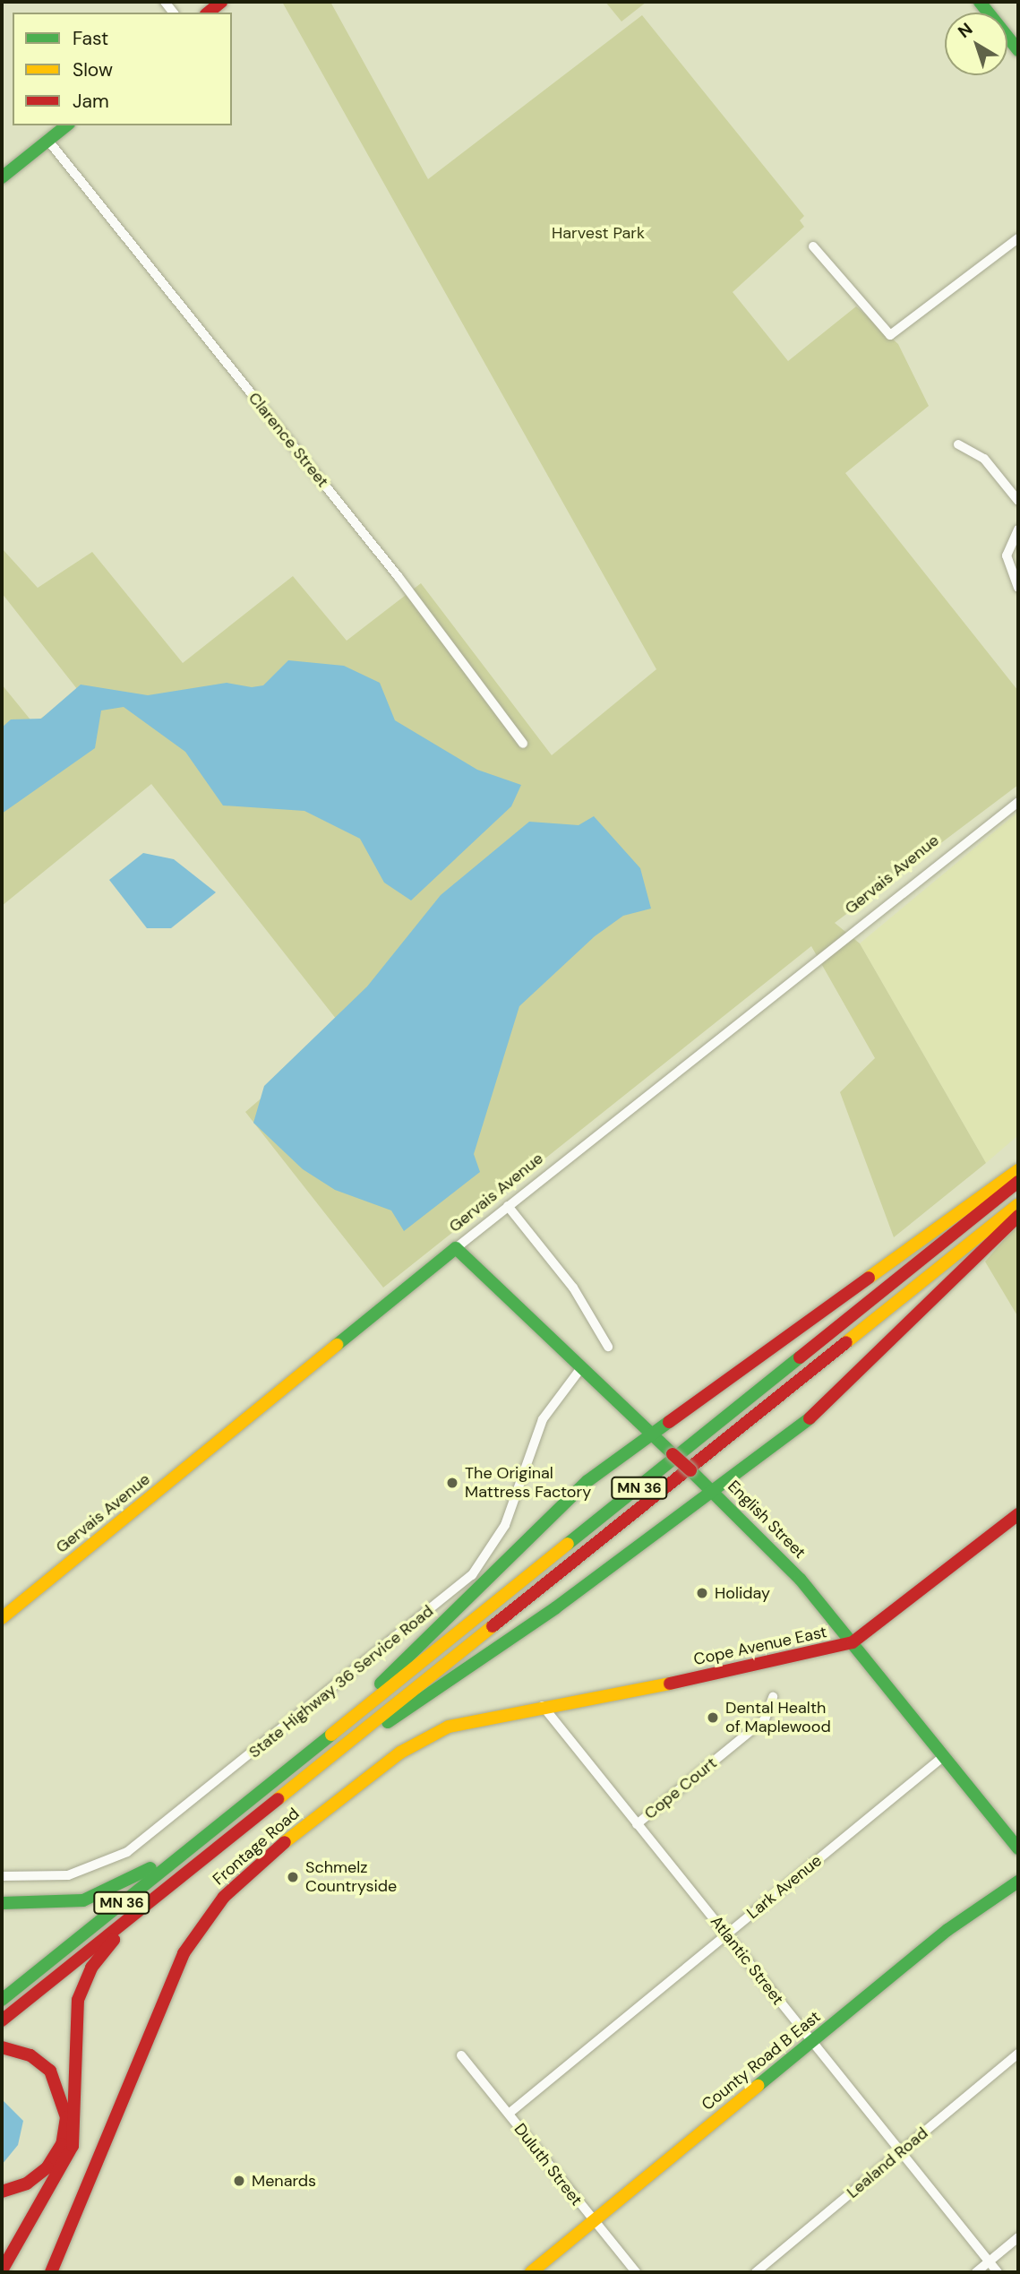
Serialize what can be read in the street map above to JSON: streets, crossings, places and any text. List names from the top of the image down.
{
  "streets": {
    "main road": [
      "Gervais Avenue",
      "MN 36",
      "English Street",
      "Cope Avenue East",
      "Frontage Road",
      "County Road B East"
    ],
    "street": [
      "Clarence Street",
      "State Highway 36 Service Road",
      "Cope Court",
      "Lark Avenue",
      "Atlantic Street",
      "Lealand Road",
      "Duluth Street"
    ]
  },
  "crossings": [
    ["Gervais Avenue", "English Street"],
    ["English Street", "Cope Avenue East"],
    ["English Street", "State Highway 36 Service Road"],
    ["English Street", "Lark Avenue"],
    ["Cope Avenue East", "Frontage Road"],
    ["Cope Avenue East", "Atlantic Street"],
    ["Cope Court", "Atlantic Street"],
    ["Frontage Road", "Atlantic Street"],
    ["Lark Avenue", "Atlantic Street"],
    ["Lark Avenue", "Duluth Street"],
    ["Atlantic Street", "County Road B East"],
    ["Atlantic Street", "Lealand Road"],
    ["County Road B East", "Duluth Street"]
  ],
  "parks": ["Harvest Park"],
  "places": [
    "The Original Mattress Factory",
    "Holiday",
    "Dental Health of Maplewood",
    "Schmelz Countryside",
    "Menards"
  ],
  "legend": ["Fast", "Slow", "Jam"],
  "north": "top left"
}
